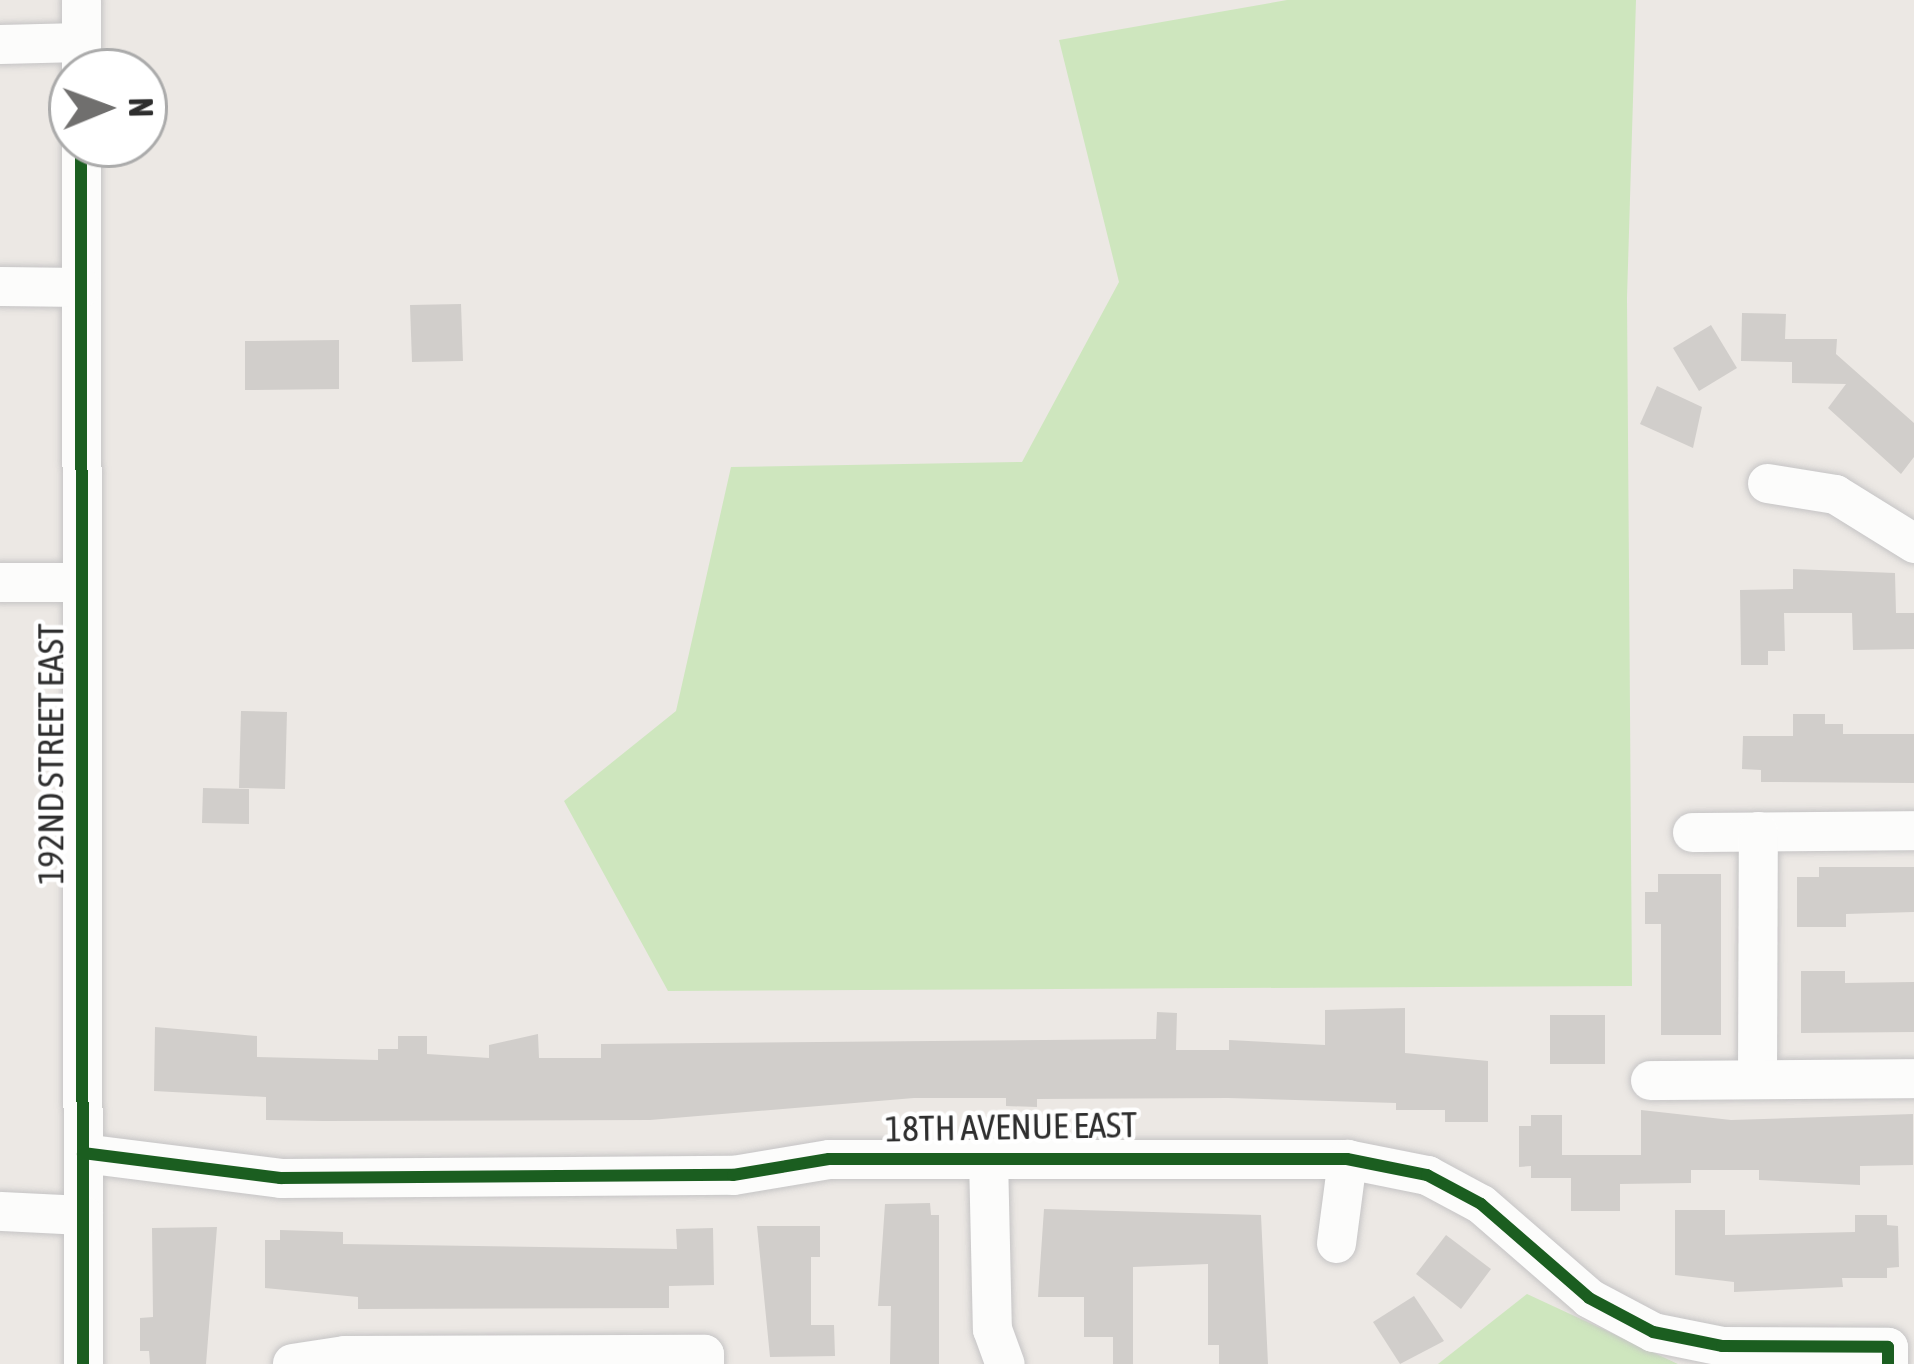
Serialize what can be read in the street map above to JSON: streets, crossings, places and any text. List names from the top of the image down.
{
  "streets": {
    "street": ["192ND STREET EAST", "18TH AVENUE EAST"]
  },
  "crossings": [
    ["192ND STREET EAST", "18TH AVENUE EAST"]
  ],
  "north": "right"
}
